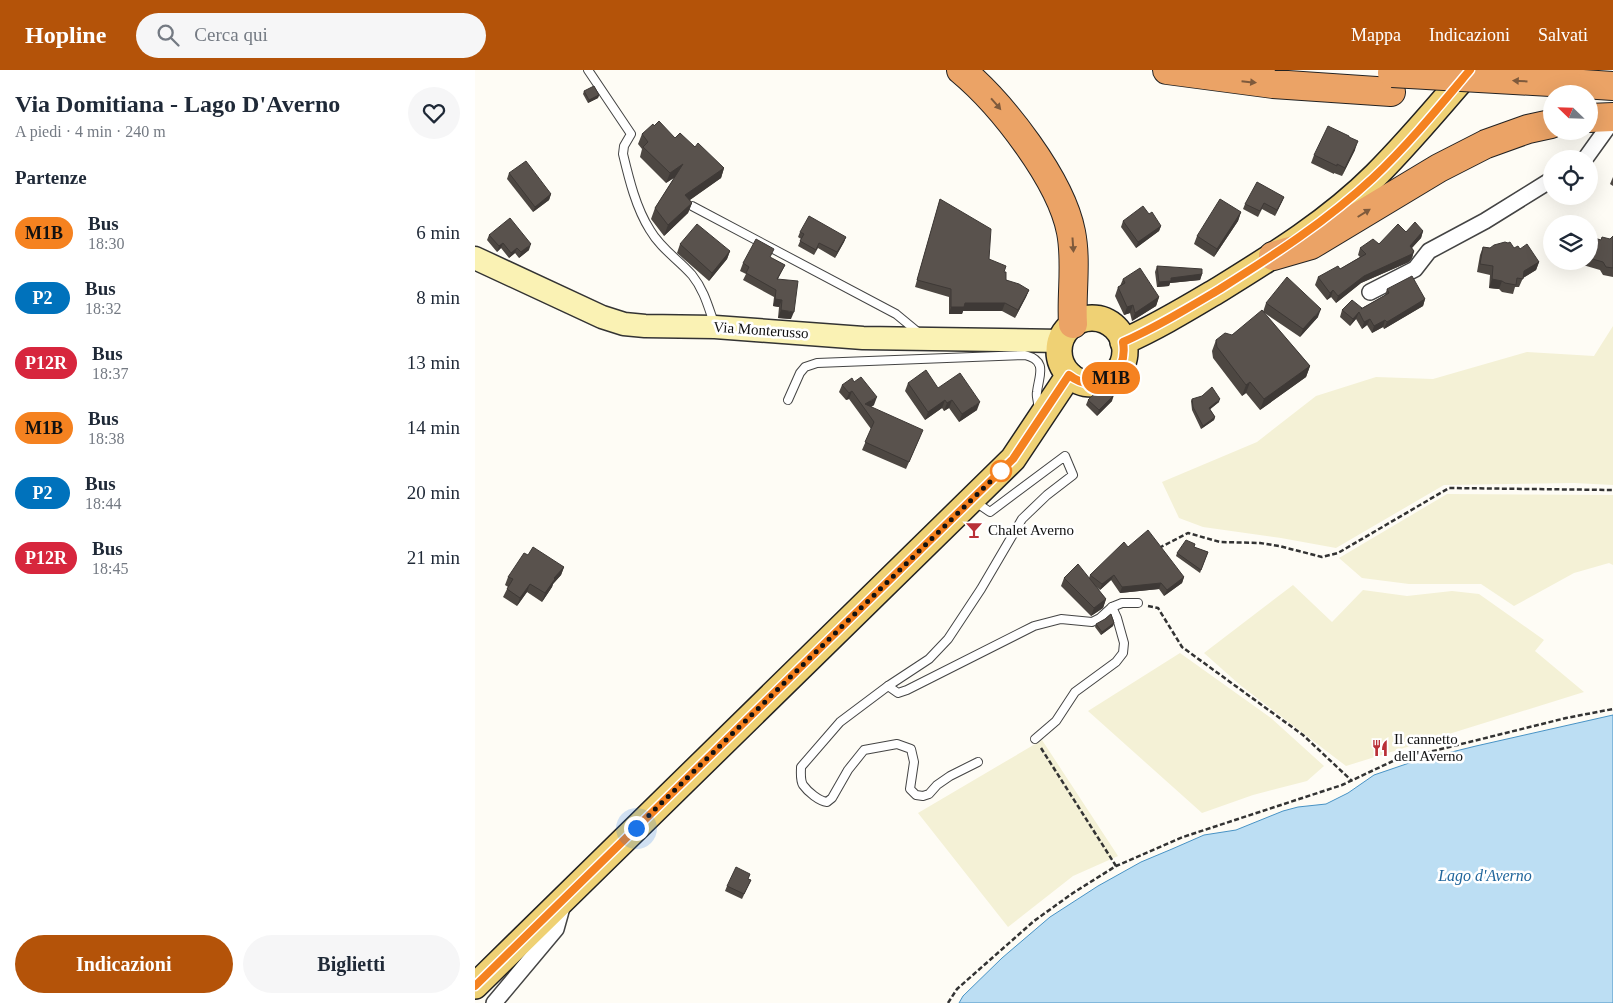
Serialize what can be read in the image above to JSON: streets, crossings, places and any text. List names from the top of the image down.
{
  "streets": {
    "street": ["Via Monterusso"]
  },
  "water": ["Lago d'Averno"],
  "places": {
    "bar": ["Chalet Averno"],
    "restaurant": ["Il cannetto dell'Averno"]
  },
  "lines": ["bus line M1B"],
  "north": "top left",
  "page": {
    "header": "Hopline",
    "search": "Cerca qui",
    "nav": ["Mappa", "Indicazioni", "Salvati"],
    "heading": [
      ["Via Domitiana - Lago D'Averno", "A piedi · 4 min · 240 m"],
      "Partenze"
    ],
    "on_map": "M1B",
    "list": [
      {
        "mark": "M1B",
        "name": "Bus",
        "note": "18:30",
        "value": "6 min"
      },
      {
        "mark": "P2",
        "name": "Bus",
        "note": "18:32",
        "value": "8 min"
      },
      {
        "mark": "P12R",
        "name": "Bus",
        "note": "18:37",
        "value": "13 min"
      },
      {
        "mark": "M1B",
        "name": "Bus",
        "note": "18:38",
        "value": "14 min"
      },
      {
        "mark": "P2",
        "name": "Bus",
        "note": "18:44",
        "value": "20 min"
      },
      {
        "mark": "P12R",
        "name": "Bus",
        "note": "18:45",
        "value": "21 min"
      }
    ],
    "buttons": ["Indicazioni", "Biglietti"]
  }
}
